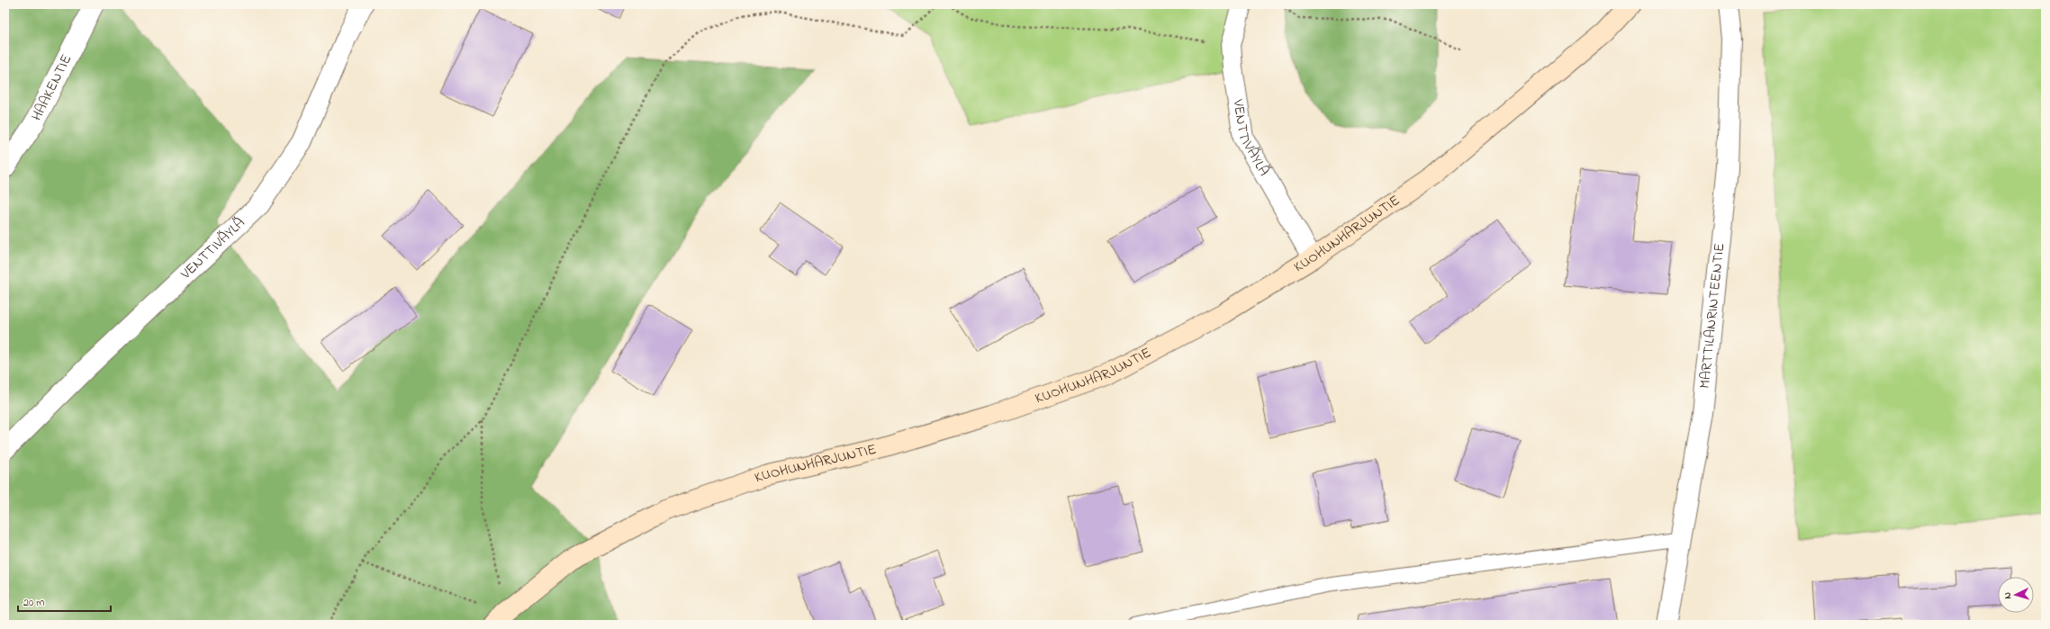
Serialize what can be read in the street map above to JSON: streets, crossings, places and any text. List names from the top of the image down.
{
  "streets": {
    "main road": ["KUOHUNHARJUNTIE"],
    "street": ["HAAKENTIE", "VENTTIVÄYLÄ", "MARTTILANRINTEENTIE"]
  },
  "crossings": [
    ["VENTTIVÄYLÄ", "KUOHUNHARJUNTIE"]
  ],
  "scale_bar": "20 m",
  "north": "left"
}
